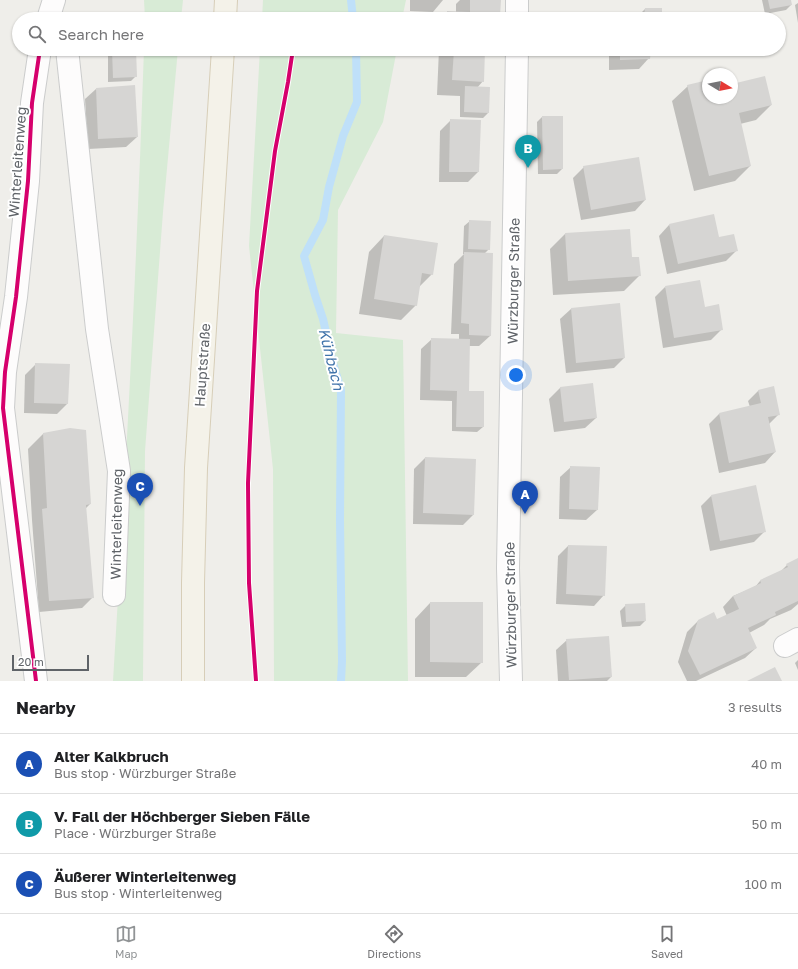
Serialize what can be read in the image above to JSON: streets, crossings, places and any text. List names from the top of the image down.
{
  "streets": {
    "main road": ["Hauptstraße"],
    "street": ["Winterleitenweg", "Würzburger Straße"]
  },
  "water": ["Kühbach"],
  "scale_bar": "20 m",
  "north": "right",
  "page": {
    "search": "Search here",
    "pins": ["B", "C", "A"],
    "scale": "20 m",
    "heading": ["Nearby", "3 results"],
    "list": [
      {
        "mark": "A",
        "name": "Alter Kalkbruch",
        "note": "Bus stop · Würzburger Straße",
        "value": "40 m"
      },
      {
        "mark": "B",
        "name": "V. Fall der Höchberger Sieben Fälle",
        "note": "Place · Würzburger Straße",
        "value": "50 m"
      },
      {
        "mark": "C",
        "name": "Äußerer Winterleitenweg",
        "note": "Bus stop · Winterleitenweg",
        "value": "100 m"
      }
    ],
    "nav": ["Map", "Directions", "Saved"]
  }
}
